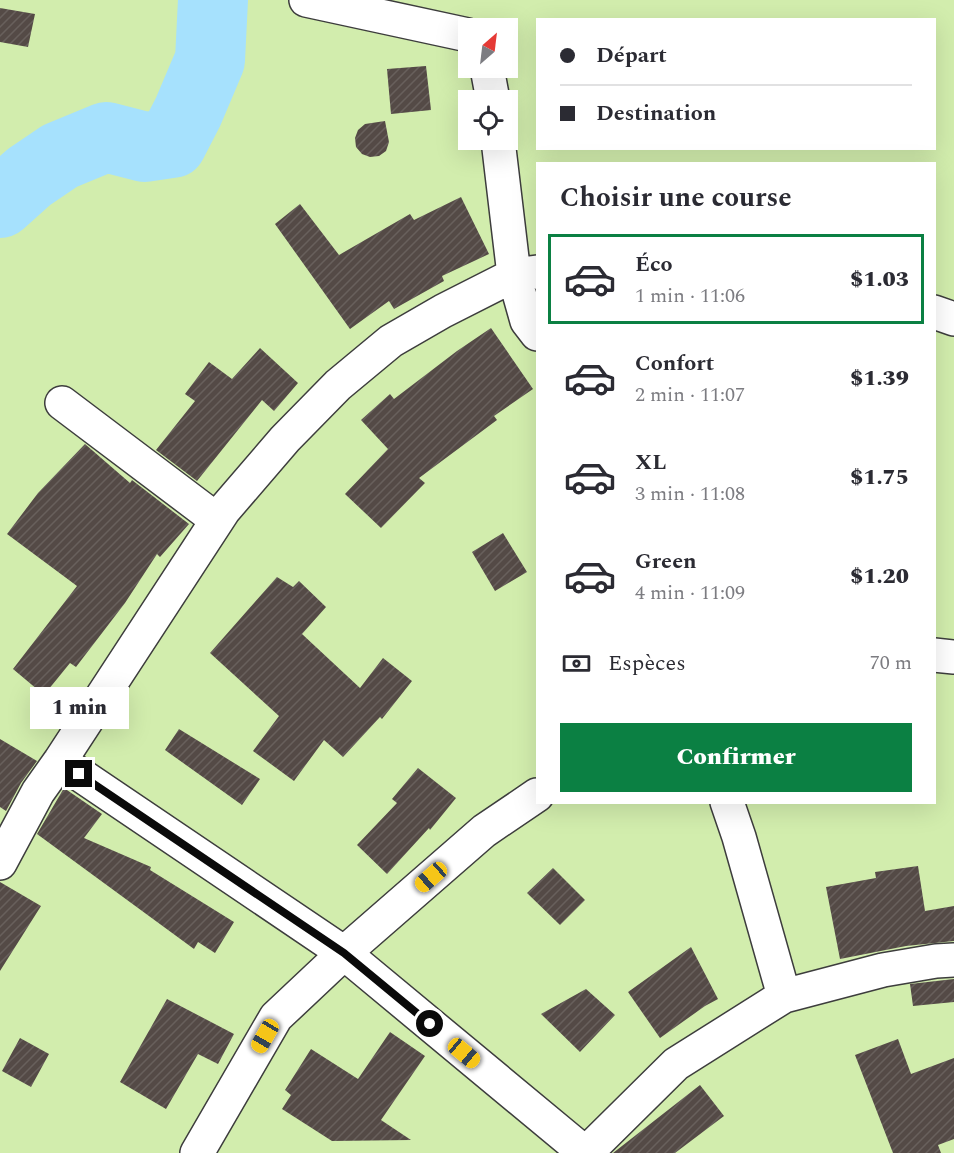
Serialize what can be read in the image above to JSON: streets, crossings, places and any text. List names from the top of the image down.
{
  "north": "top right",
  "page": {
    "banner": ["Départ", "Destination"],
    "heading": "Choisir une course",
    "list": [
      {
        "name": "Éco",
        "note": "1 min · 11:06",
        "value": "$1.03"
      },
      {
        "name": "Confort",
        "note": "2 min · 11:07",
        "value": "$1.39"
      },
      {
        "name": "XL",
        "note": "3 min · 11:08",
        "value": "$1.75"
      },
      {
        "name": "Green",
        "note": "4 min · 11:09",
        "value": "$1.20"
      }
    ],
    "pay": ["Espèces", "70 m"],
    "bubble": "1 min",
    "buttons": "Confirmer"
  }
}
